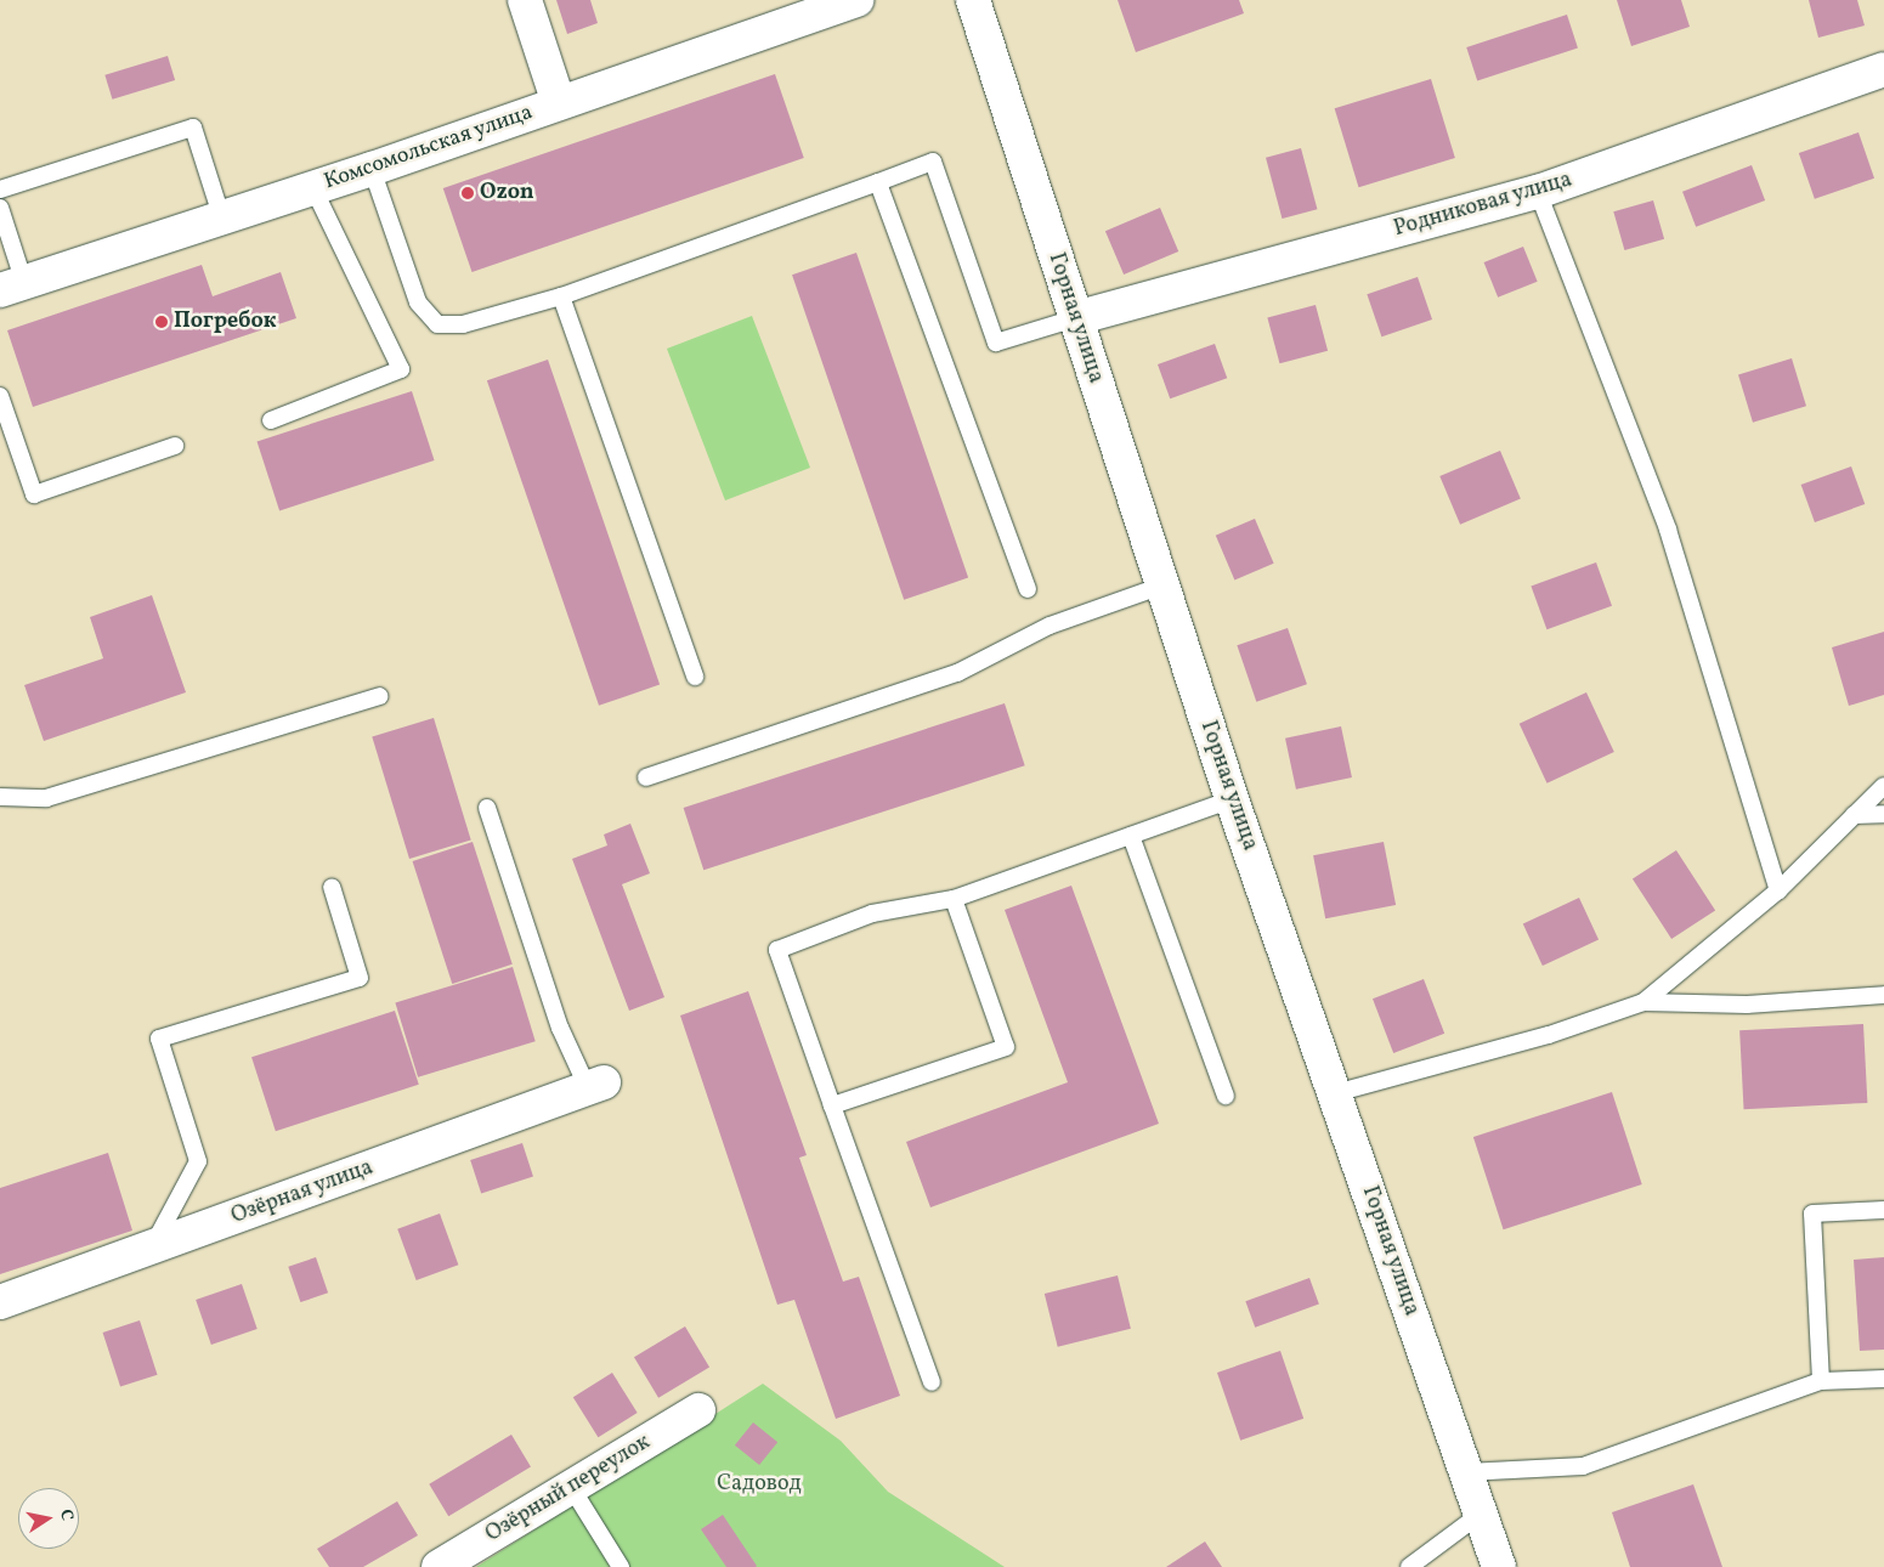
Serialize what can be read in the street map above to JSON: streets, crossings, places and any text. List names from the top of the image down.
{
  "streets": {
    "street": [
      "Комсомольская улица",
      "Родниковая улица",
      "Горная улица",
      "Озёрная улица",
      "Озёрный переулок"
    ]
  },
  "crossings": [
    ["Родниковая улица", "Горная улица"]
  ],
  "parks": ["Садовод"],
  "places": ["Ozon", "Погребок"],
  "north": "right"
}
